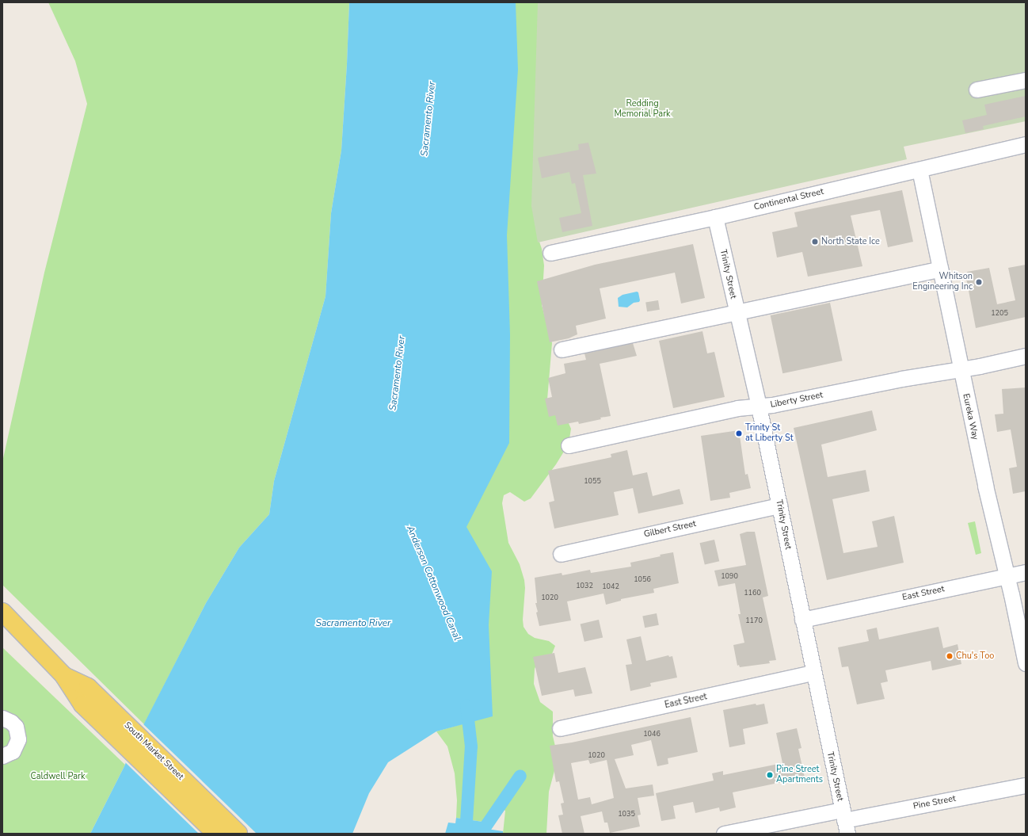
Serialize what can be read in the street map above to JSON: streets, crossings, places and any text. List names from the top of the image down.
{
  "streets": {
    "main road": ["South Market Street"],
    "street": [
      "Continental Street",
      "Trinity Street",
      "Liberty Street",
      "Eureka Way",
      "Gilbert Street",
      "East Street",
      "Pine Street"
    ]
  },
  "crossings": [
    ["Continental Street", "Trinity Street"],
    ["Continental Street", "Eureka Way"],
    ["Trinity Street", "Liberty Street"],
    ["Trinity Street", "Gilbert Street"],
    ["Trinity Street", "East Street"],
    ["Trinity Street", "Pine Street"],
    ["Liberty Street", "Eureka Way"],
    ["Eureka Way", "East Street"]
  ],
  "water": ["Sacramento River", "Anderson Cottonwood Canal"],
  "parks": ["Redding Memorial Park", "Caldwell Park"],
  "places": [
    "North State Ice",
    "Whitson Engineering Inc",
    "Trinity St at Liberty St",
    "Chu's Too",
    "Pine Street Apartments"
  ],
  "house_numbers": [
    "1205",
    "1055",
    "1090",
    "1056",
    "1032",
    "1042",
    "1160",
    "1020",
    "1170",
    "1046",
    "1020",
    "1035"
  ]
}
